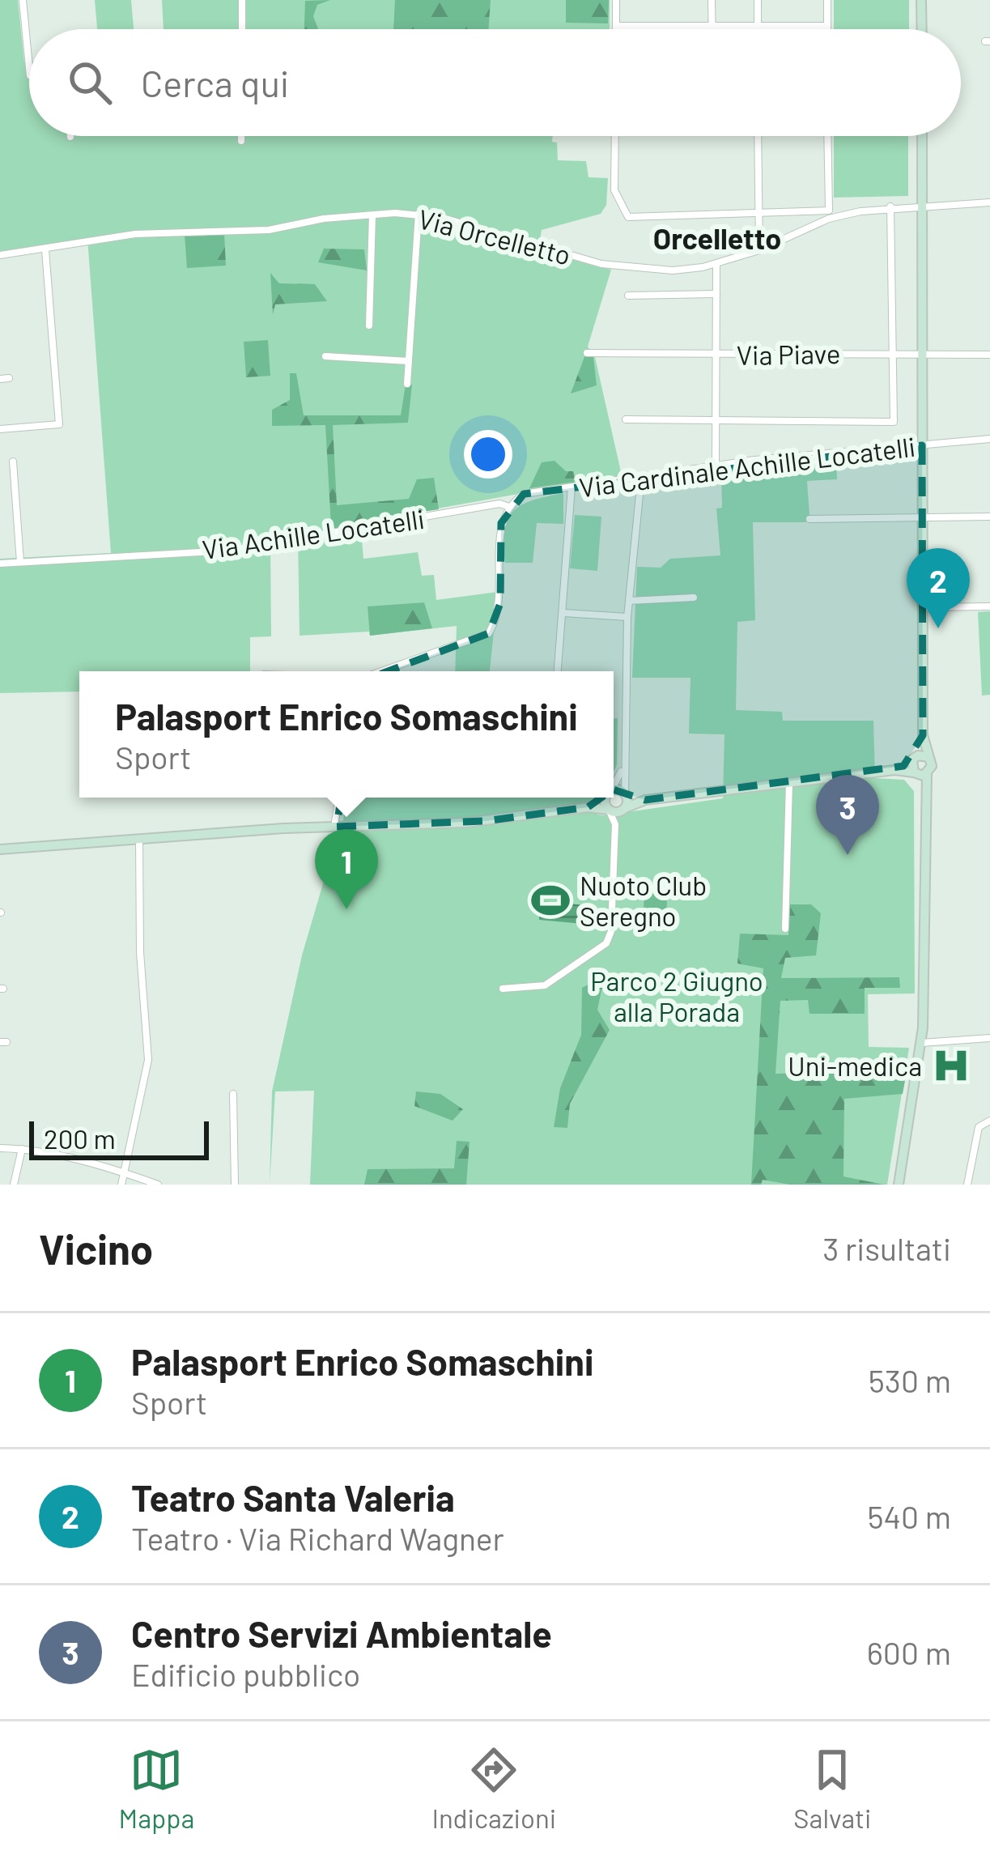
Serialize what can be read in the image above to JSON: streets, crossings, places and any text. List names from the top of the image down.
{
  "streets": {
    "street": [
      "Via Orcelletto",
      "Via Piave",
      "Via Cardinale Achille Locatelli",
      "Via Achille Locatelli"
    ]
  },
  "crossings": [
    ["Via Cardinale Achille Locatelli", "Via Achille Locatelli"]
  ],
  "districts": ["Orcelletto"],
  "parks": ["Parco 2 Giugno alla Porada"],
  "places": {
    "sports": ["Nuoto Club Seregno"],
    "hospital": ["Uni-medica"]
  },
  "scale_bar": "200 m",
  "page": {
    "search": "Cerca qui",
    "pins": ["2", "3", "1"],
    "popup": ["Palasport Enrico Somaschini", "Sport"],
    "scale": "200 m",
    "heading": ["Vicino", "3 risultati"],
    "list": [
      {
        "mark": "1",
        "name": "Palasport Enrico Somaschini",
        "note": "Sport",
        "value": "530 m"
      },
      {
        "mark": "2",
        "name": "Teatro Santa Valeria",
        "note": "Teatro · Via Richard Wagner",
        "value": "540 m"
      },
      {
        "mark": "3",
        "name": "Centro Servizi Ambientale",
        "note": "Edificio pubblico",
        "value": "600 m"
      }
    ],
    "nav": ["Mappa", "Indicazioni", "Salvati"]
  }
}
